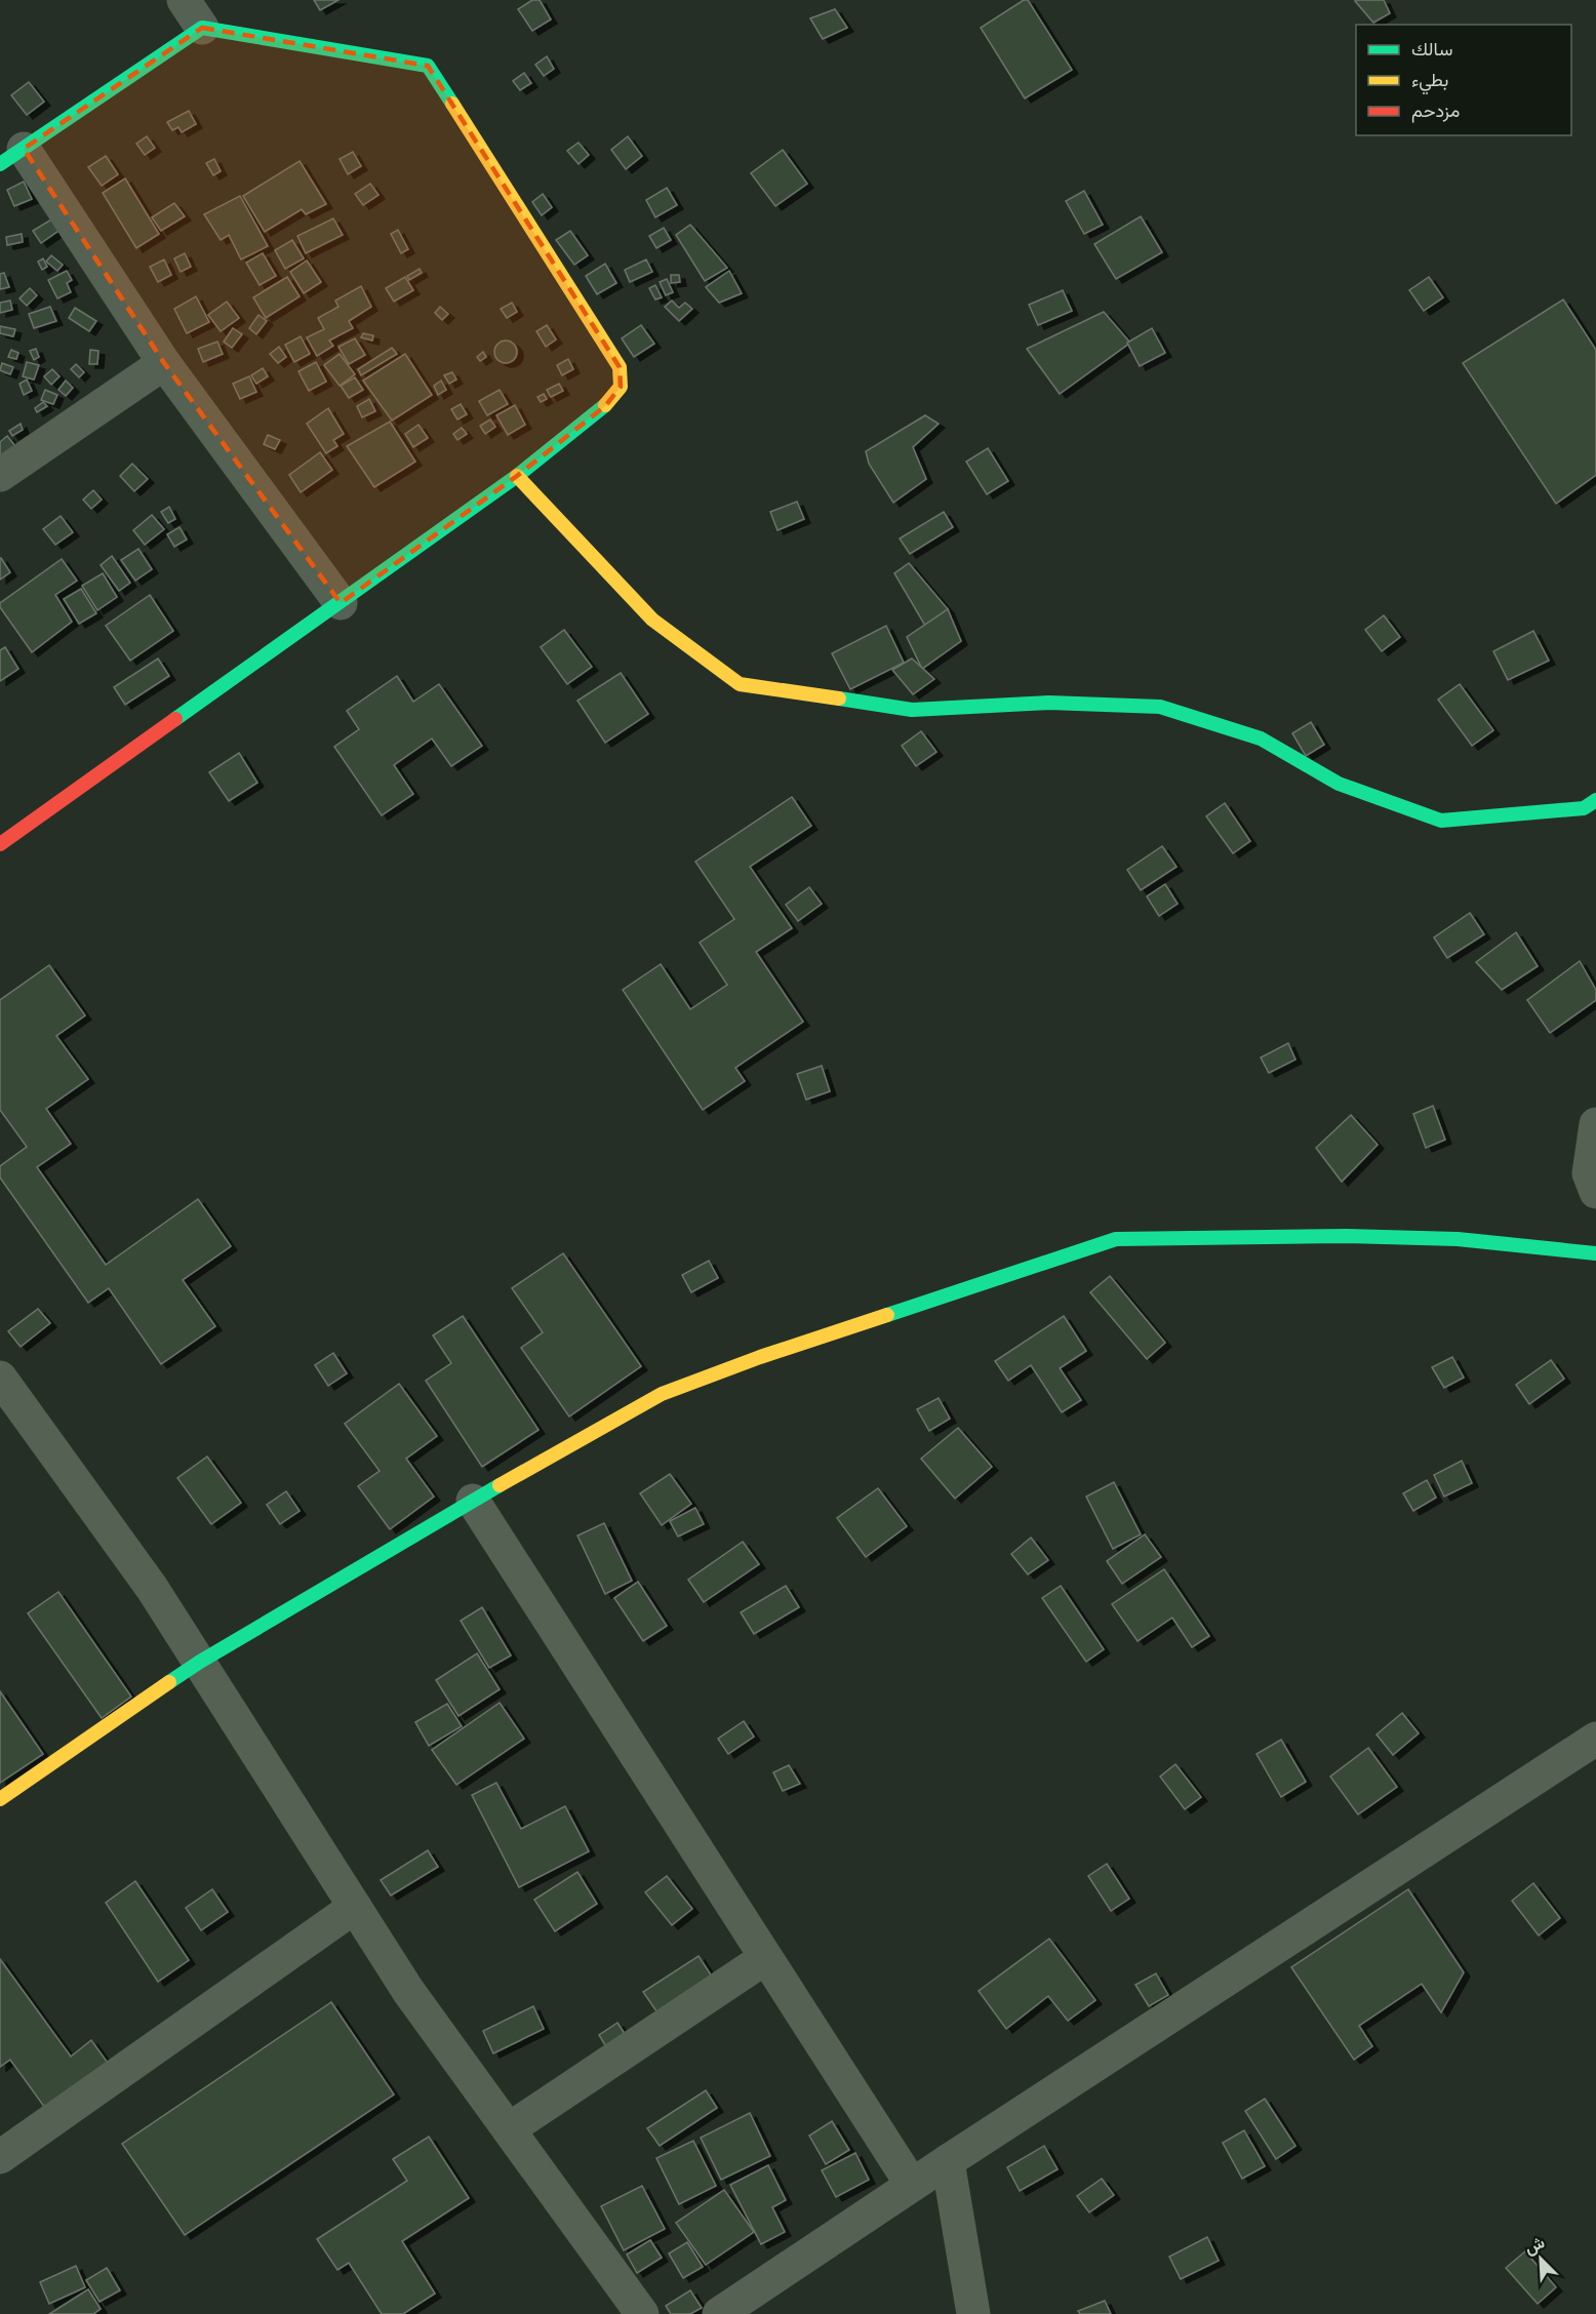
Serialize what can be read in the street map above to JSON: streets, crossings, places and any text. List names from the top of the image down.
{
  "legend": ["سالك", "بطيء", "مزدحم"],
  "north": "top left"
}
